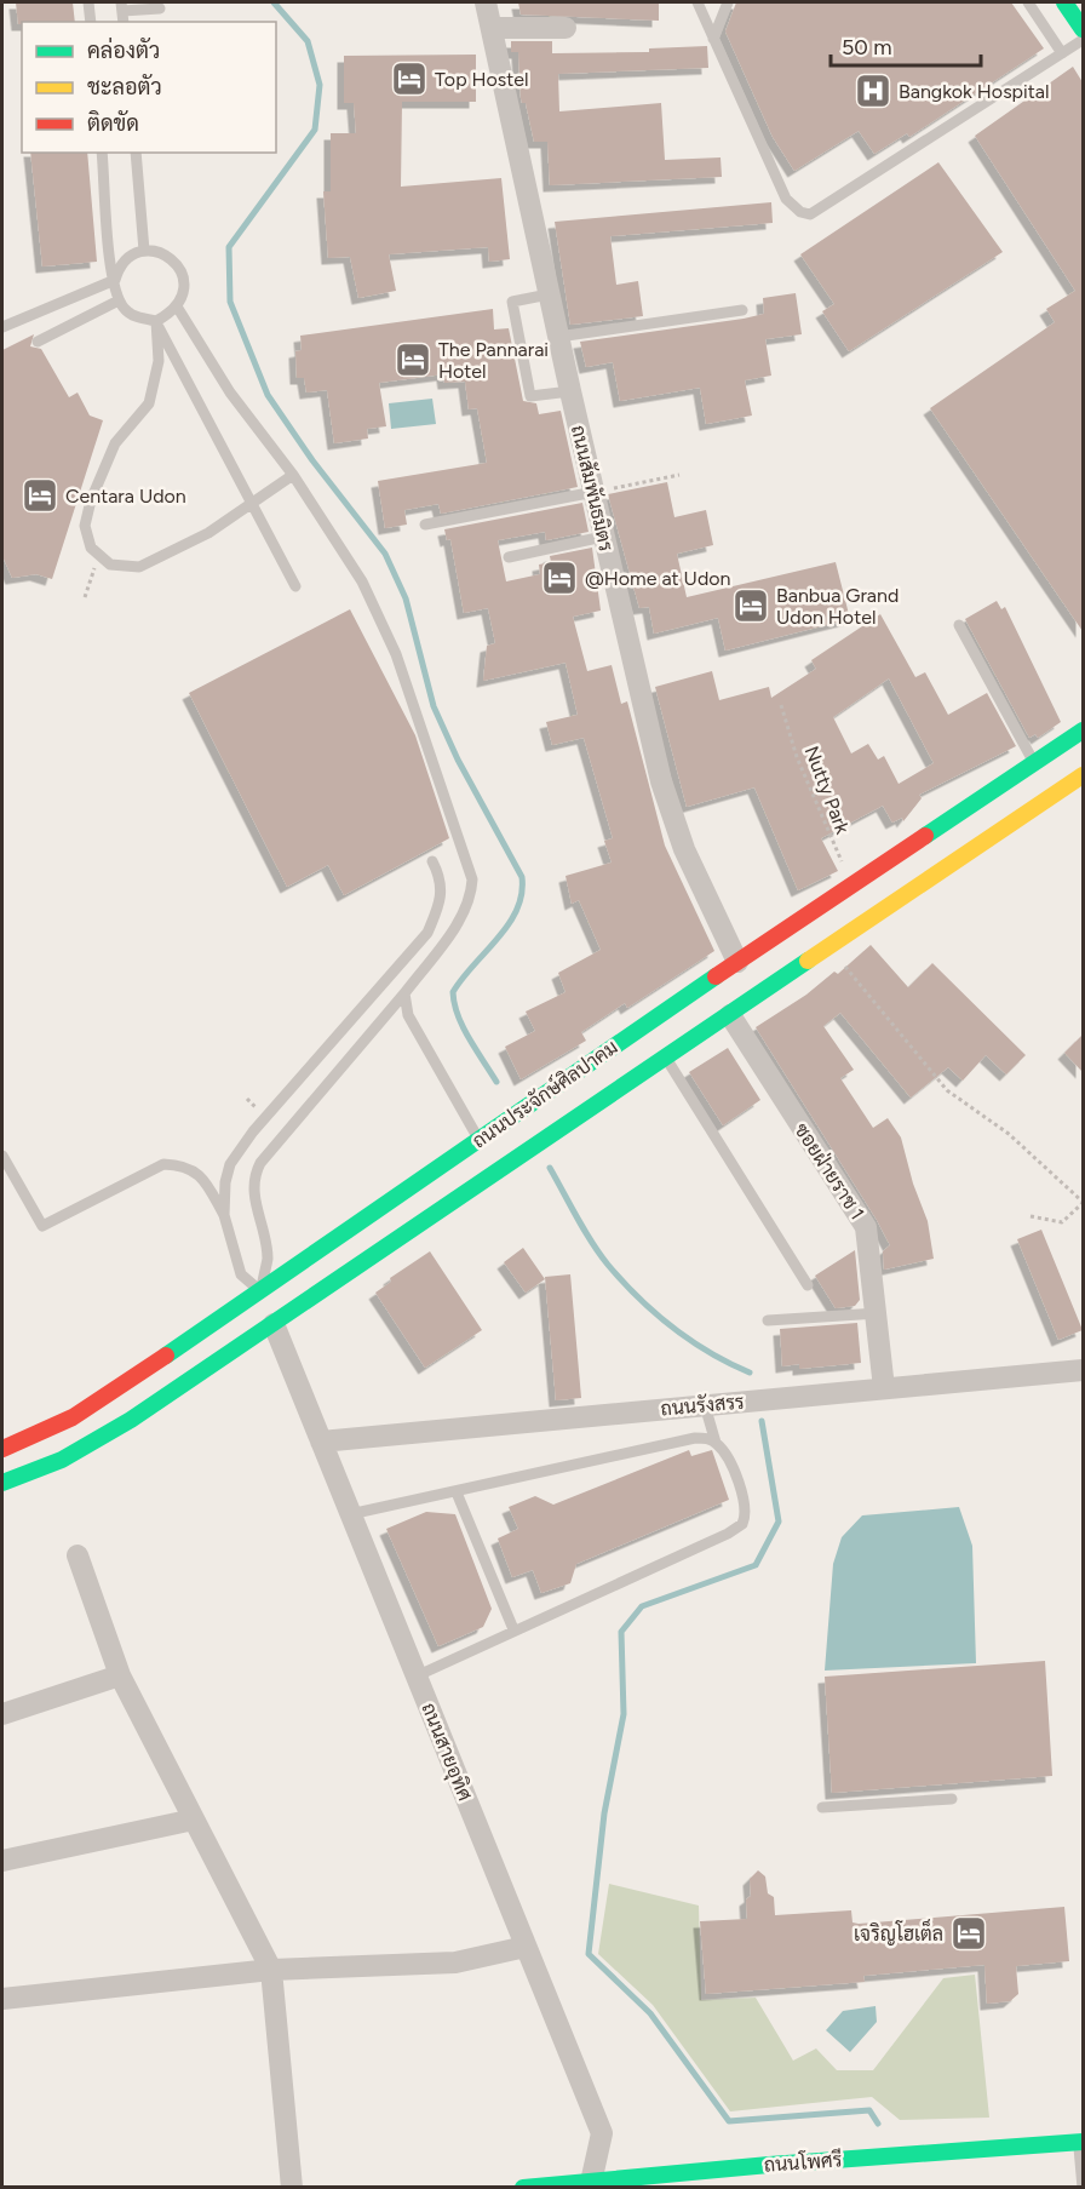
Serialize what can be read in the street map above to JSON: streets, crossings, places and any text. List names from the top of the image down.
{
  "streets": {
    "street": [
      "ถนนสัมพันธมิตร",
      "ถนนประจักษ์ศิลปาคม",
      "ซอยฝ่ายราช 1",
      "ถนนรังสรร",
      "ถนนสายอุทิศ",
      "ถนนโพศรี"
    ],
    "path": ["Nutty Park"]
  },
  "crossings": [
    ["ถนนสัมพันธมิตร", "ถนนประจักษ์ศิลปาคม"],
    ["Nutty Park", "ถนนประจักษ์ศิลปาคม"],
    ["ถนนประจักษ์ศิลปาคม", "ซอยฝ่ายราช 1"],
    ["ถนนประจักษ์ศิลปาคม", "ถนนสายอุทิศ"],
    ["ซอยฝ่ายราช 1", "ถนนรังสรร"],
    ["ถนนรังสรร", "ถนนสายอุทิศ"],
    ["ถนนสายอุทิศ", "ถนนโพศรี"]
  ],
  "places": {
    "hotel": [
      "Top Hostel",
      "The Pannarai Hotel",
      "Centara Udon",
      "@Home at Udon",
      "Banbua Grand Udon Hotel",
      "เจริญโฮเต็ล"
    ],
    "hospital": ["Bangkok Hospital"]
  },
  "legend": ["คล่องตัว", "ชะลอตัว", "ติดขัด"],
  "scale_bar": "50 m"
}
